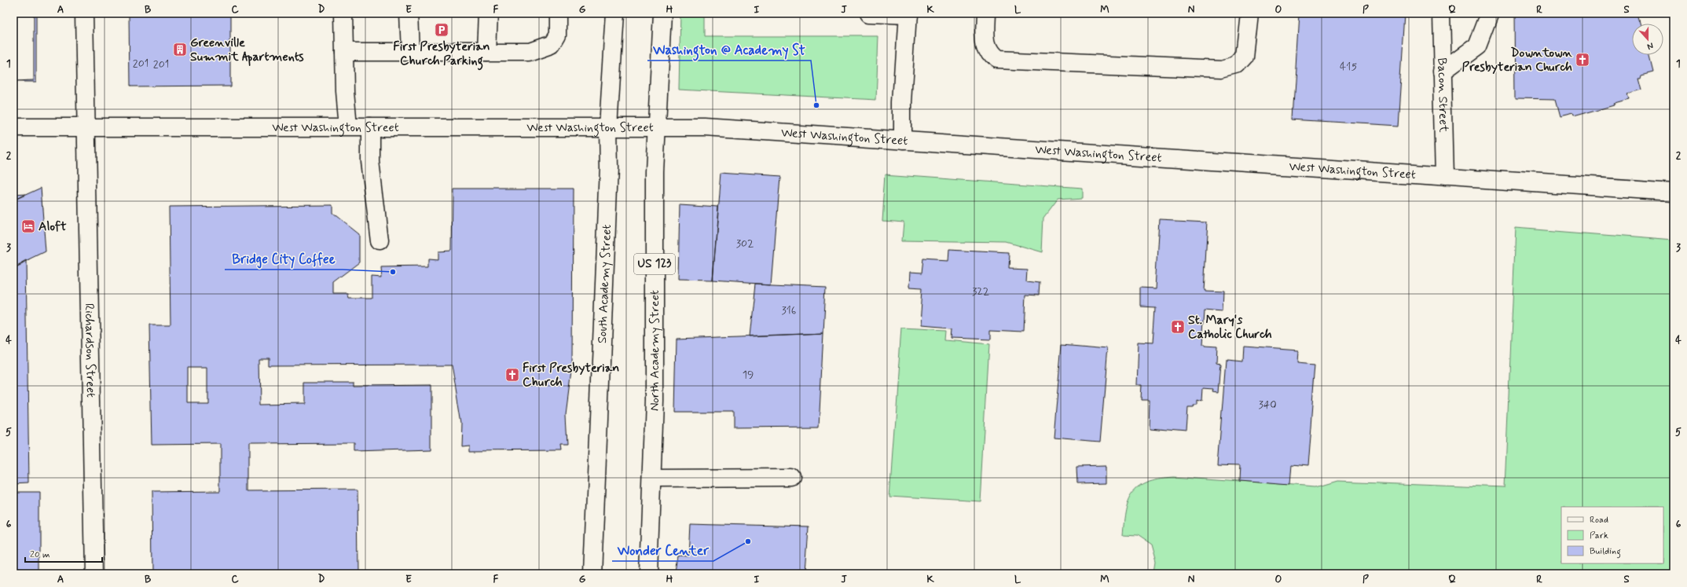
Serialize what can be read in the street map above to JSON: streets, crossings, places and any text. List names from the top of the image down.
{
  "streets": {
    "main road": [
      "Bacon Street",
      "West Washington Street",
      "US 123",
      "South Academy Street",
      "Richardson Street",
      "North Academy Street"
    ]
  },
  "crossings": [
    ["Bacon Street", "West Washington Street"],
    ["West Washington Street", "US 123"],
    ["West Washington Street", "South Academy Street"],
    ["West Washington Street", "Richardson Street"],
    ["West Washington Street", "North Academy Street"],
    ["US 123", "North Academy Street"]
  ],
  "places": {
    "parking": ["First Presbyterian Church Parking"],
    "building": ["Greenville Summit Apartments"],
    "church": ["Downtown Presbyterian Church", "St. Mary's Catholic Church", "First Presbyterian Church"],
    "other": ["Washington @ Academy St", "Bridge City Coffee", "Wonder Center"],
    "hotel": ["Aloft"]
  },
  "house_numbers": [
    "201",
    "201",
    "415",
    "302",
    "322",
    "316",
    "19",
    "340"
  ],
  "legend": ["Road", "Park", "Building"],
  "scale_bar": "20 m",
  "north": "bottom",
  "grid": {
    "columns": [
      "A",
      "B",
      "C",
      "D",
      "E",
      "F",
      "G",
      "H",
      "I",
      "J",
      "K",
      "L",
      "M",
      "N",
      "O",
      "P",
      "Q",
      "R",
      "S"
    ],
    "rows": [
      "1",
      "2",
      "3",
      "4",
      "5",
      "6"
    ]
  }
}
